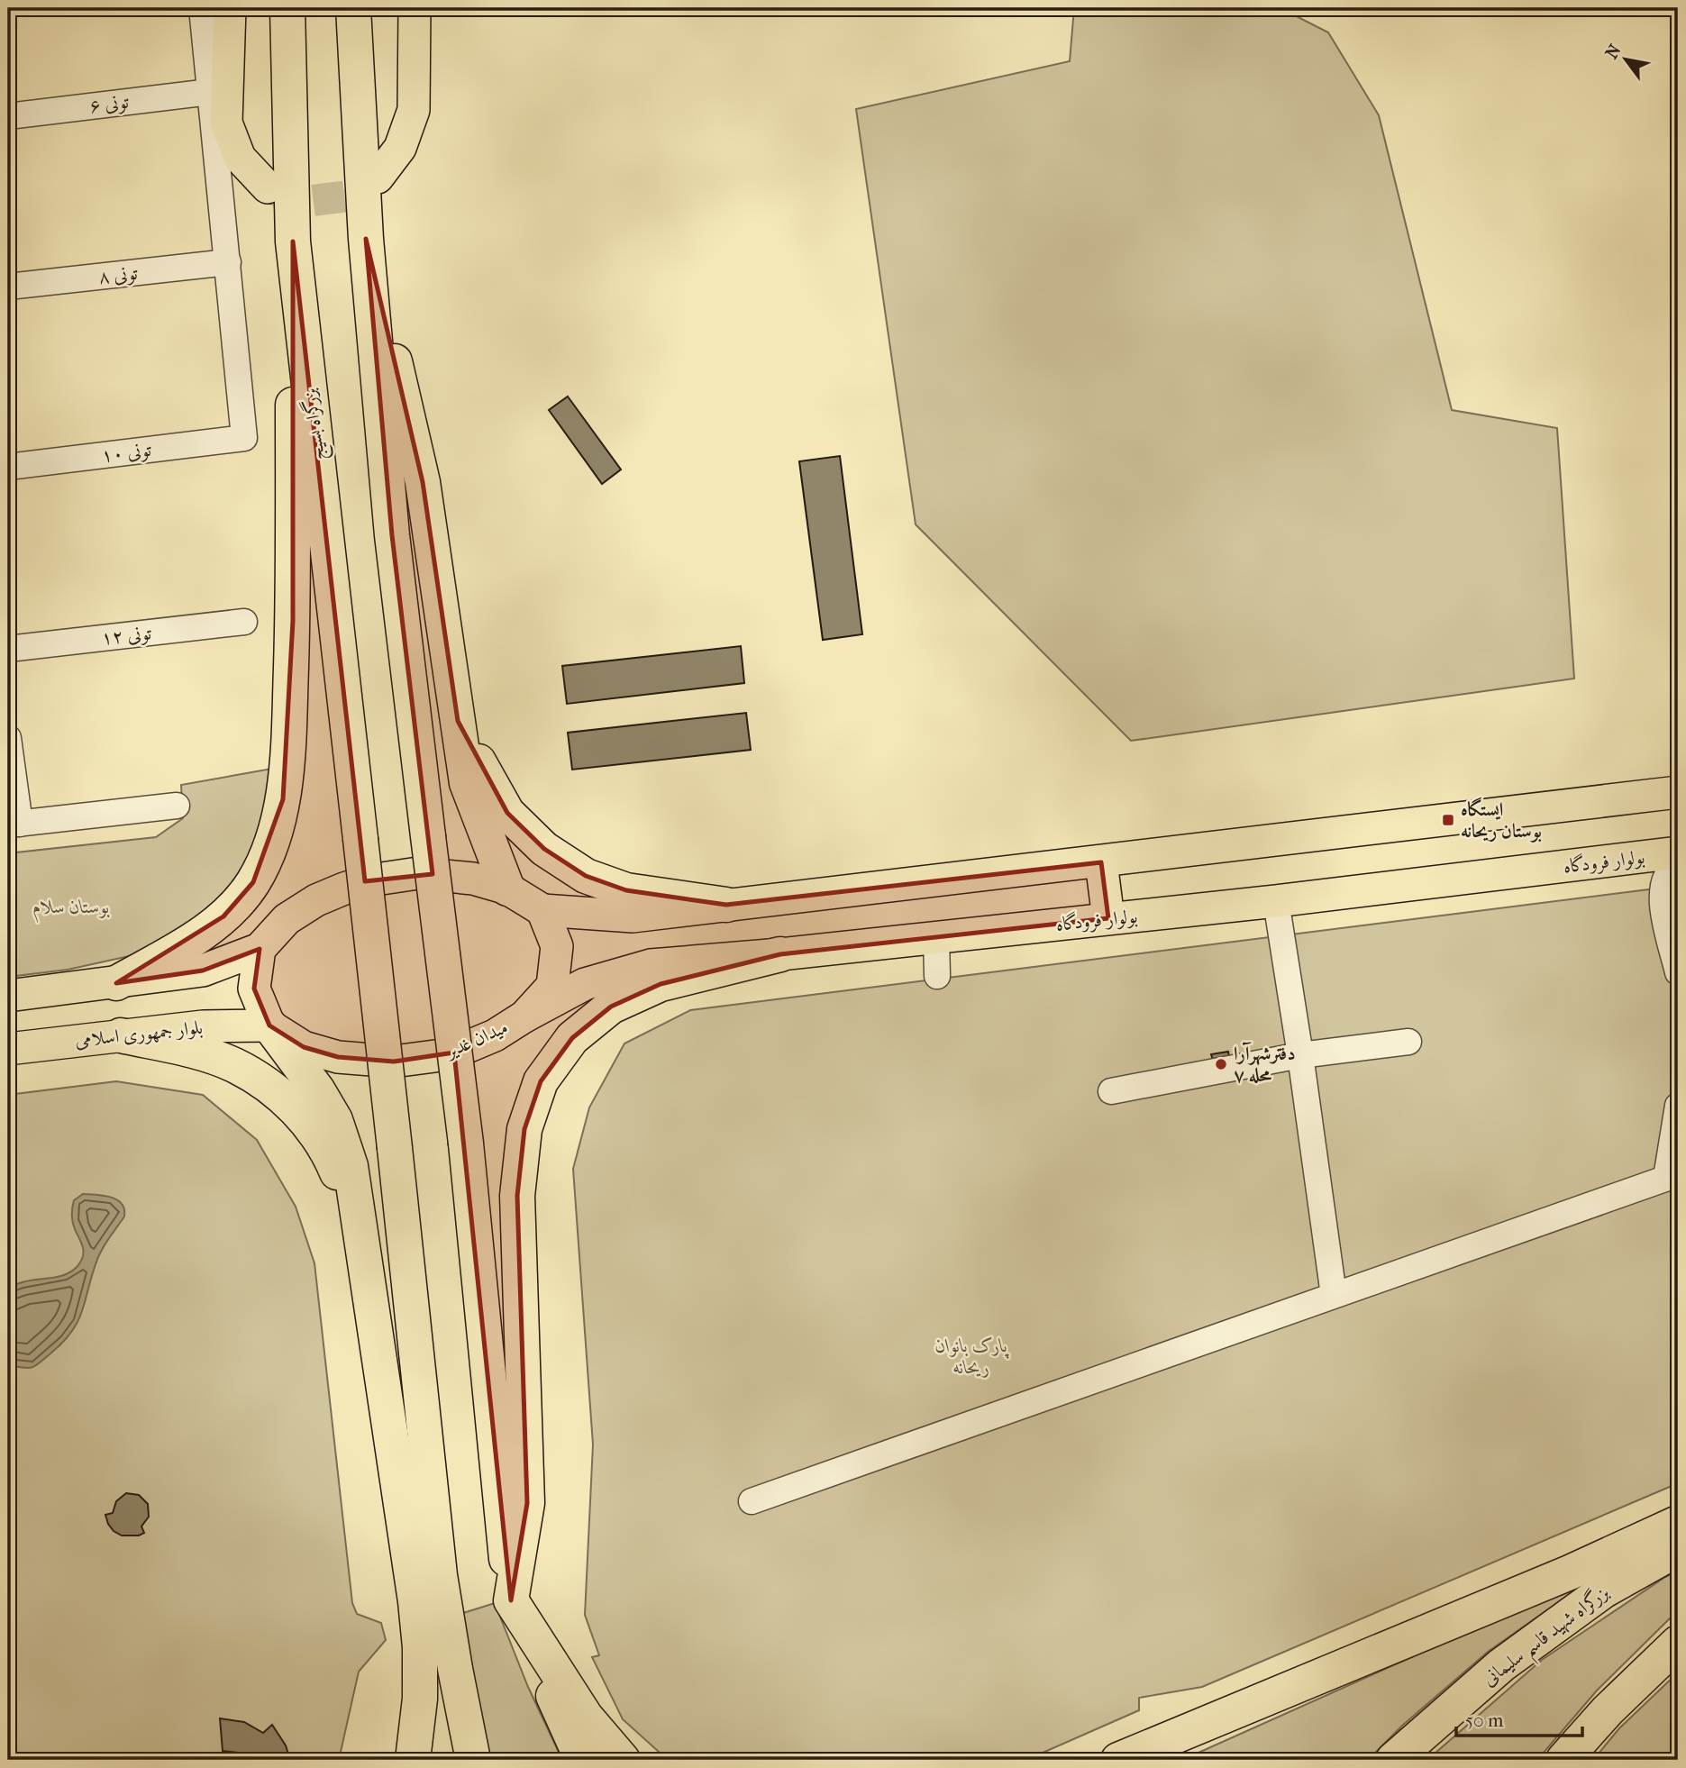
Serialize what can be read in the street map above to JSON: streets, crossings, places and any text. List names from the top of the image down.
{
  "streets": {
    "highway": ["بزرگراه بسیج", "بزرگراه شهید قاسم سلیمانی"],
    "main road": ["بولوار فرودگاه", "بلوار جمهوری اسلامی", "میدان غدیر"],
    "street": [
      "تونی ۶",
      "تونی ۸",
      "تونی ۱۰",
      "تونی ۱۲"
    ]
  },
  "crossings": [
    ["تونی ۸", "تونی ۱۰"],
    ["بولوار فرودگاه", "میدان غدیر"],
    ["بلوار جمهوری اسلامی", "میدان غدیر"]
  ],
  "parks": ["بوستان سلام", "پارک بانوان ریحانه"],
  "places": {
    "transit": ["ایستگاه بوستان ریحانه"],
    "other": ["دفترشهرآرا محله ۷"]
  },
  "scale_bar": "50 m",
  "north": "top left"
}
